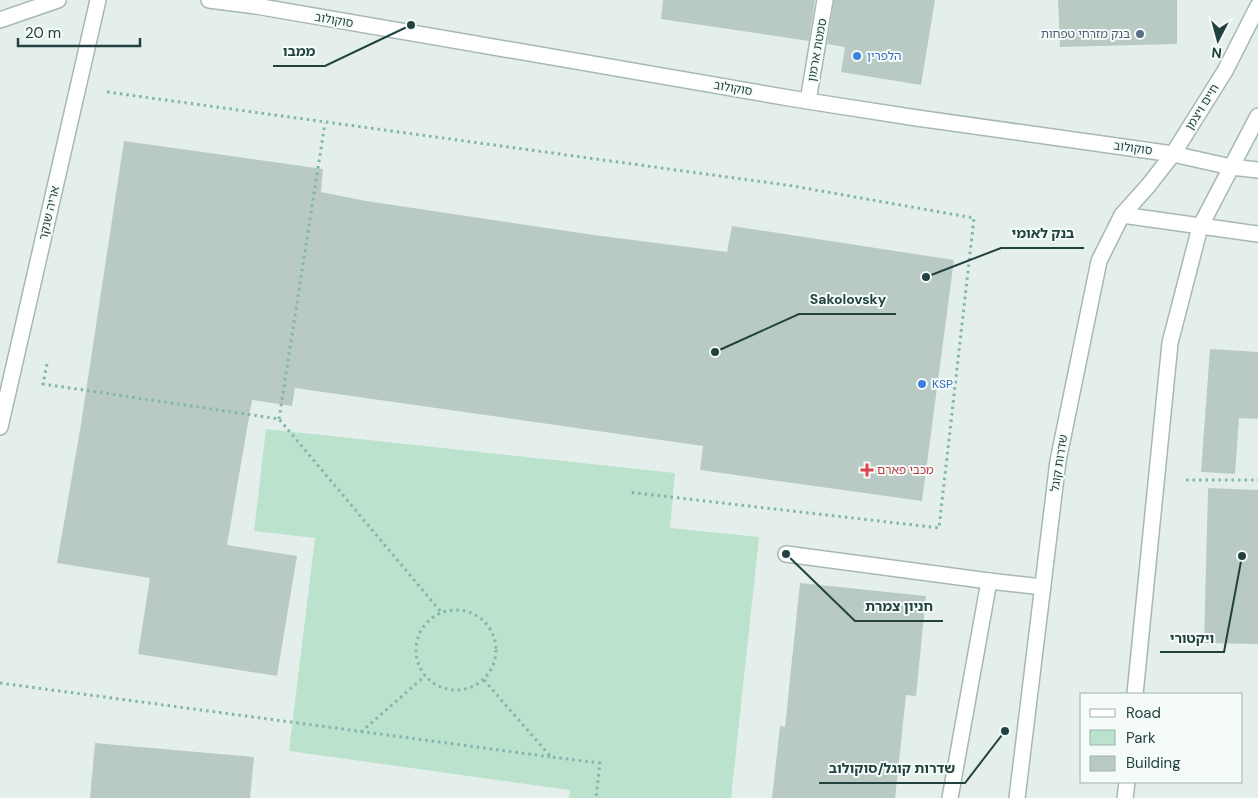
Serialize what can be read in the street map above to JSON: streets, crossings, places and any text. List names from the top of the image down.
{
  "streets": {
    "street": [
      "סוקולוב",
      "סמטת ארמון",
      "חיים ויצמן",
      "אריה שנקר",
      "שדרות קוגל"
    ]
  },
  "crossings": [
    ["סוקולוב", "סמטת ארמון"],
    ["סוקולוב", "חיים ויצמן"],
    ["סוקולוב", "שדרות קוגל"],
    ["חיים ויצמן", "שדרות קוגל"]
  ],
  "places": {
    "other": [
      "ממבו",
      "בנק מזרחי טפחות",
      "הלפרין",
      "בנק לאומי",
      "Sakolovsky",
      "KSP",
      "חניון צמרת",
      "ויקטורי",
      "שדרות קוגל/סוקולוב"
    ],
    "health": ["מכבי פארם"]
  },
  "legend": ["Road", "Park", "Building"],
  "scale_bar": "20 m",
  "north": "bottom"
}
